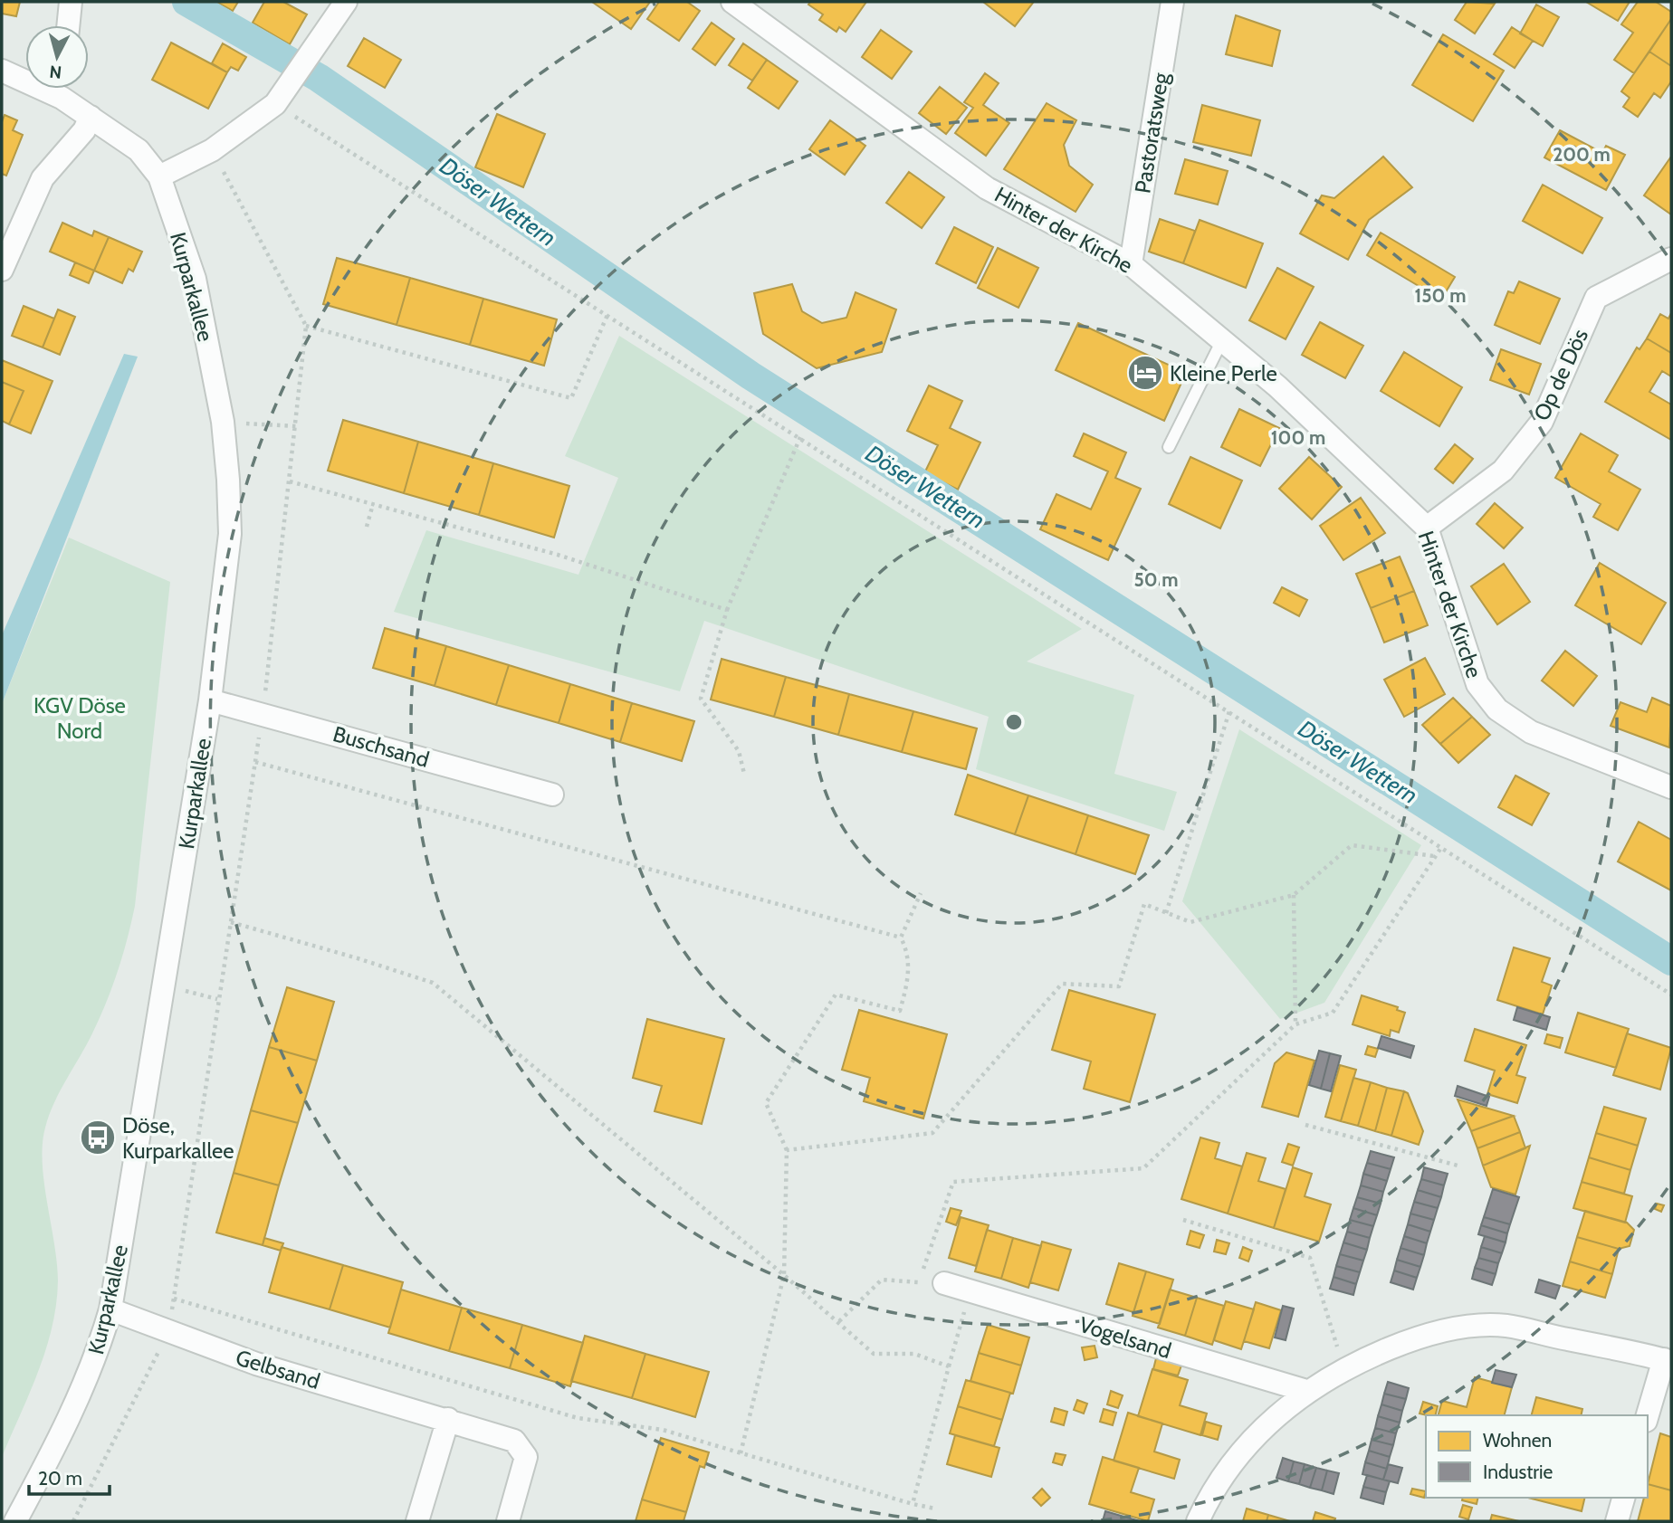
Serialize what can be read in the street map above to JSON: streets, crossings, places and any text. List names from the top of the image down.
{
  "streets": {
    "street": [
      "Pastoratsweg",
      "Hinter der Kirche",
      "Kurparkallee",
      "Op de Dös",
      "Buschsand",
      "Vogelsand",
      "Gelbsand"
    ]
  },
  "crossings": [
    ["Pastoratsweg", "Hinter der Kirche"],
    ["Hinter der Kirche", "Op de Dös"],
    ["Kurparkallee", "Buschsand"],
    ["Kurparkallee", "Gelbsand"]
  ],
  "water": ["Döser Wettern"],
  "parks": ["KGV Döse Nord"],
  "places": {
    "hotel": ["Kleine Perle"],
    "bus stop": ["Döse, Kurparkallee"]
  },
  "legend": ["Wohnen", "Industrie"],
  "scale_bar": "20 m",
  "north": "bottom",
  "rings": [
    "200 m",
    "150 m",
    "100 m",
    "50 m"
  ]
}
